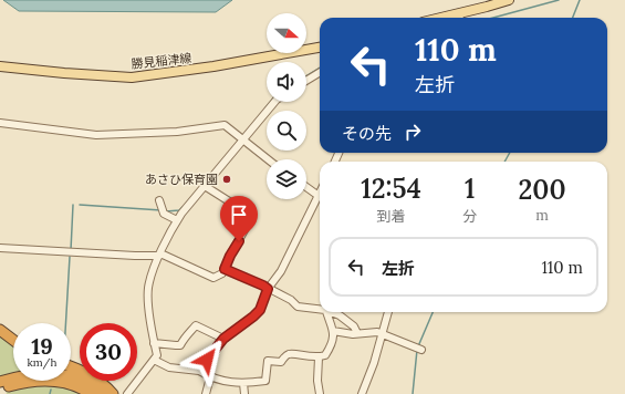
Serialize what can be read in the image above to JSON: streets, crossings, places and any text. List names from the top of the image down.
{
  "streets": {
    "main road": ["勝見稲津線"]
  },
  "places": ["あさひ保育園"],
  "north": "right",
  "page": {
    "turn": ["110 m", "左折"],
    "then": "その先",
    "eta": [
      "12:54",
      "到着",
      "1",
      "分",
      "200",
      "m"
    ],
    "list": [
      {
        "name": "左折",
        "value": "110 m"
      }
    ],
    "speed": "19 km/h",
    "limit": "30"
  }
}
